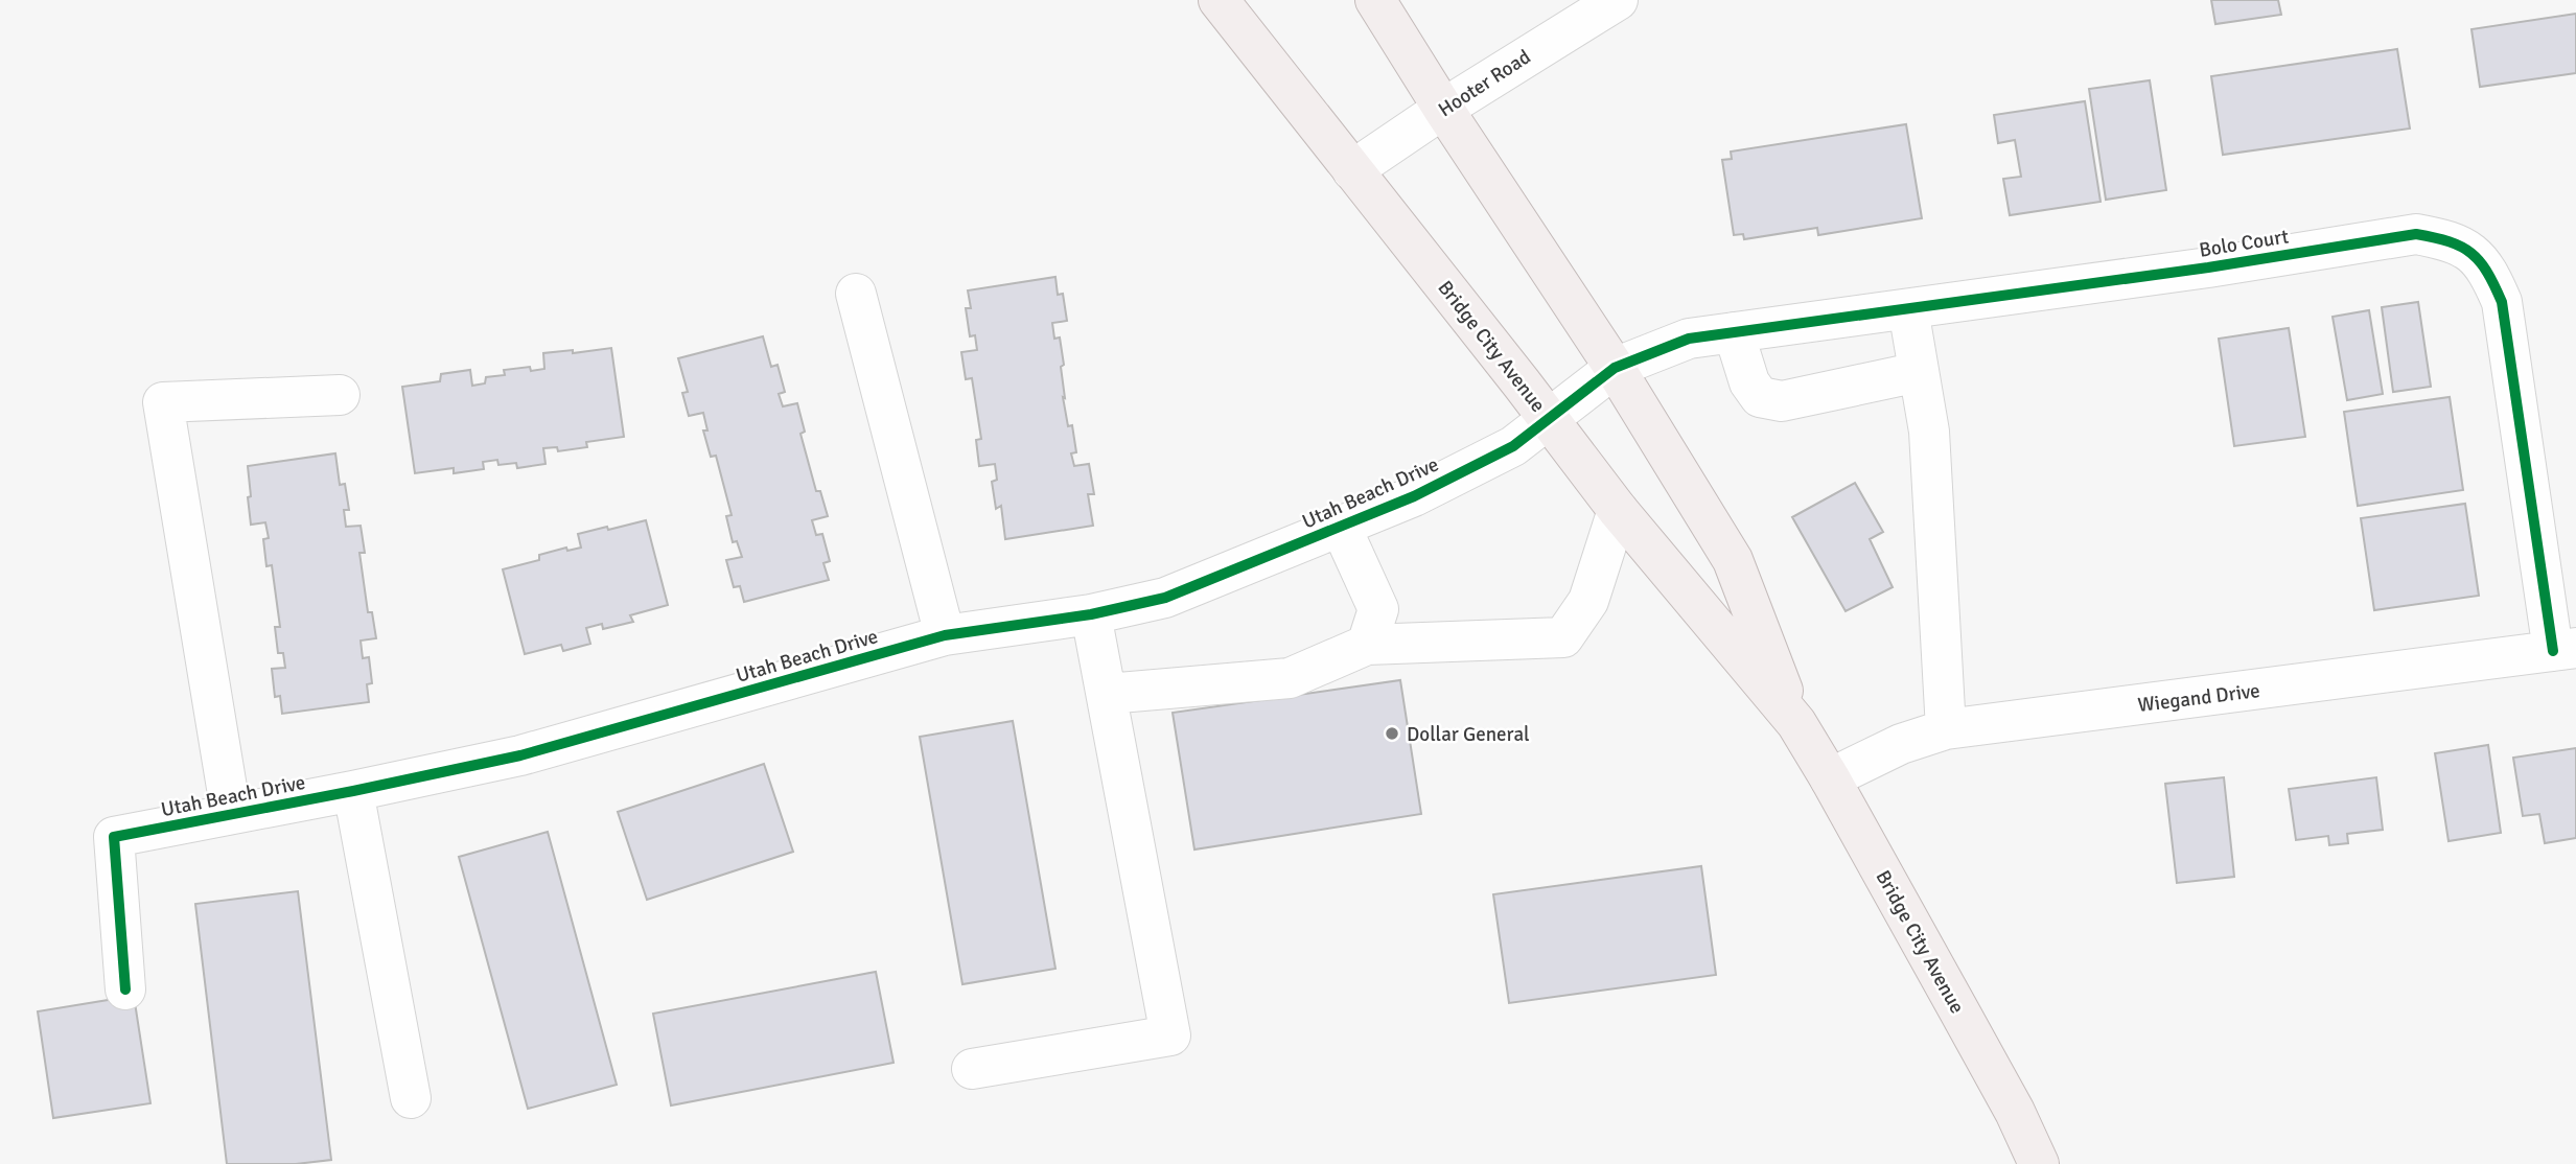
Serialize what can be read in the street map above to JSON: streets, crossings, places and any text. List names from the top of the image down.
{
  "streets": {
    "main road": ["Bridge City Avenue"],
    "street": [
      "Hooter Road",
      "Bolo Court",
      "Utah Beach Drive",
      "Wiegand Drive"
    ]
  },
  "crossings": [
    ["Hooter Road", "Bridge City Avenue"],
    ["Bolo Court", "Bridge City Avenue"],
    ["Bolo Court", "Utah Beach Drive"],
    ["Bolo Court", "Wiegand Drive"],
    ["Bridge City Avenue", "Utah Beach Drive"],
    ["Bridge City Avenue", "Wiegand Drive"]
  ],
  "places": ["Dollar General"]
}
